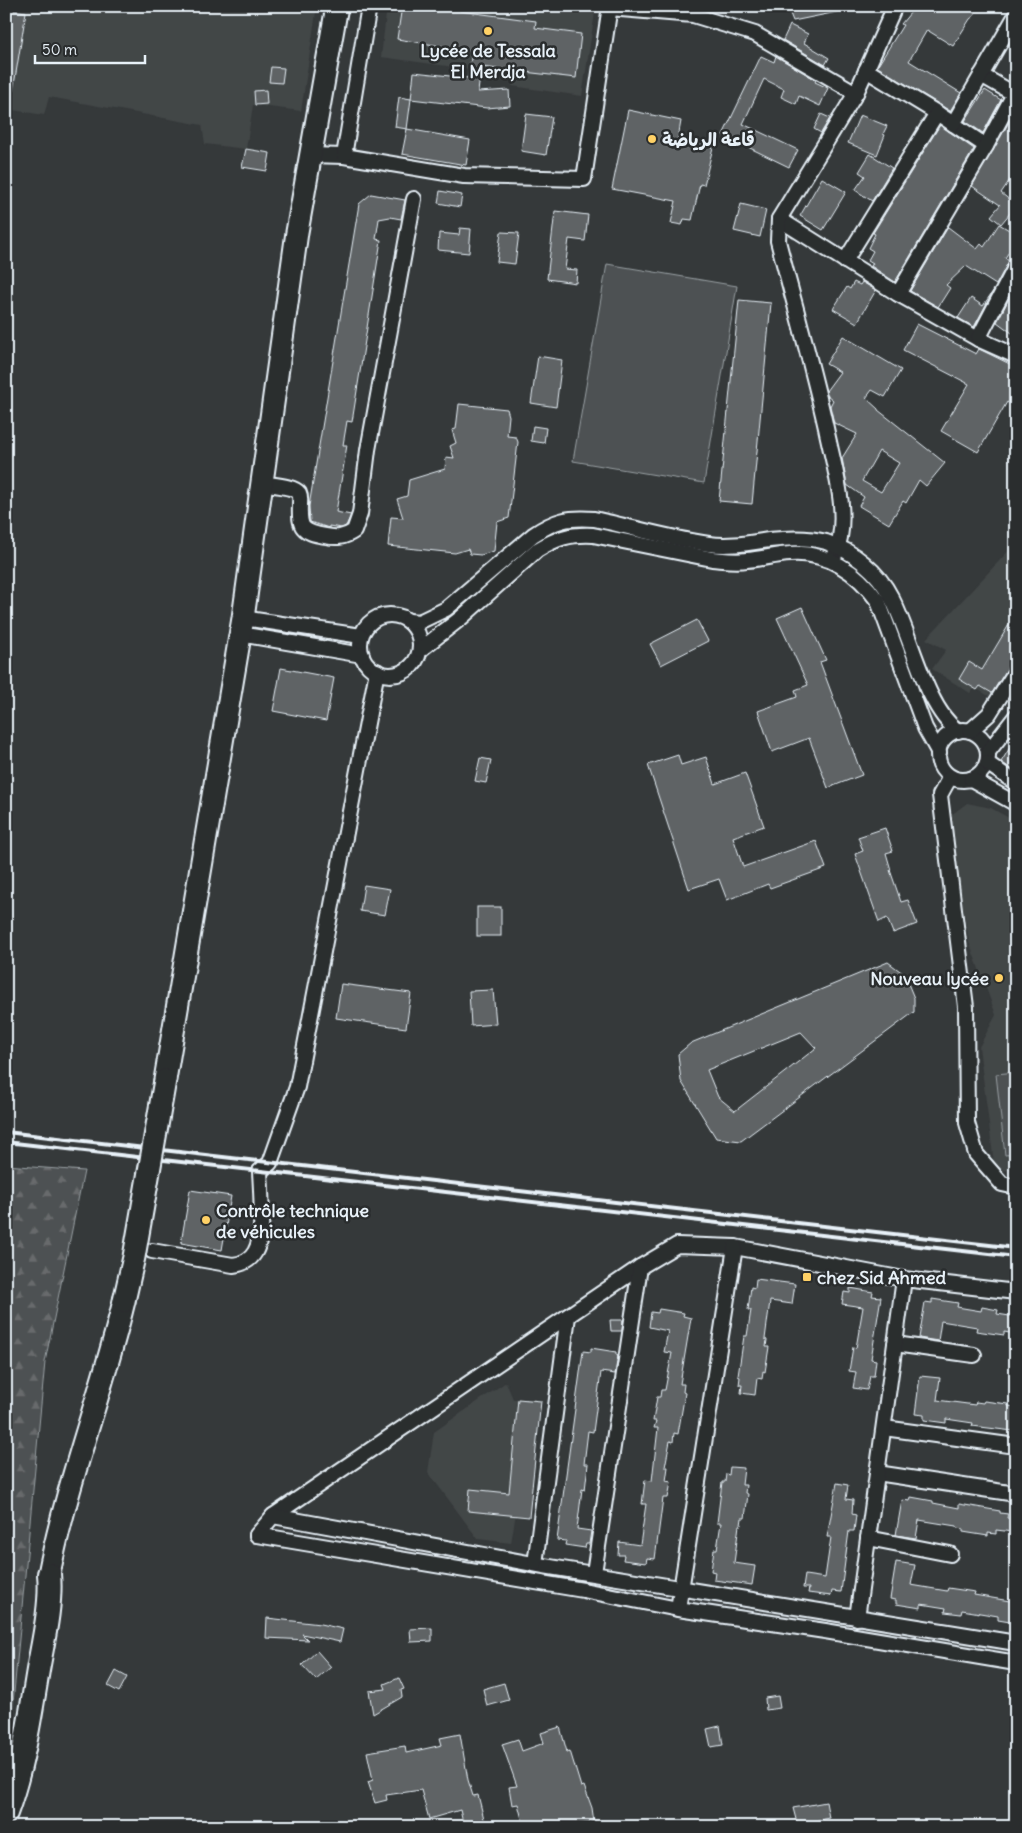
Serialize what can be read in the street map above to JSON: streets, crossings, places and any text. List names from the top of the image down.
{
  "places": {
    "other": [
      "Lycée de Tessala El Merdja",
      "قاعة الرياضة",
      "Nouveau lycée",
      "Contrôle technique de véhicules"
    ],
    "transit": ["chez Sid Ahmed"]
  },
  "scale_bar": "50 m"
}
